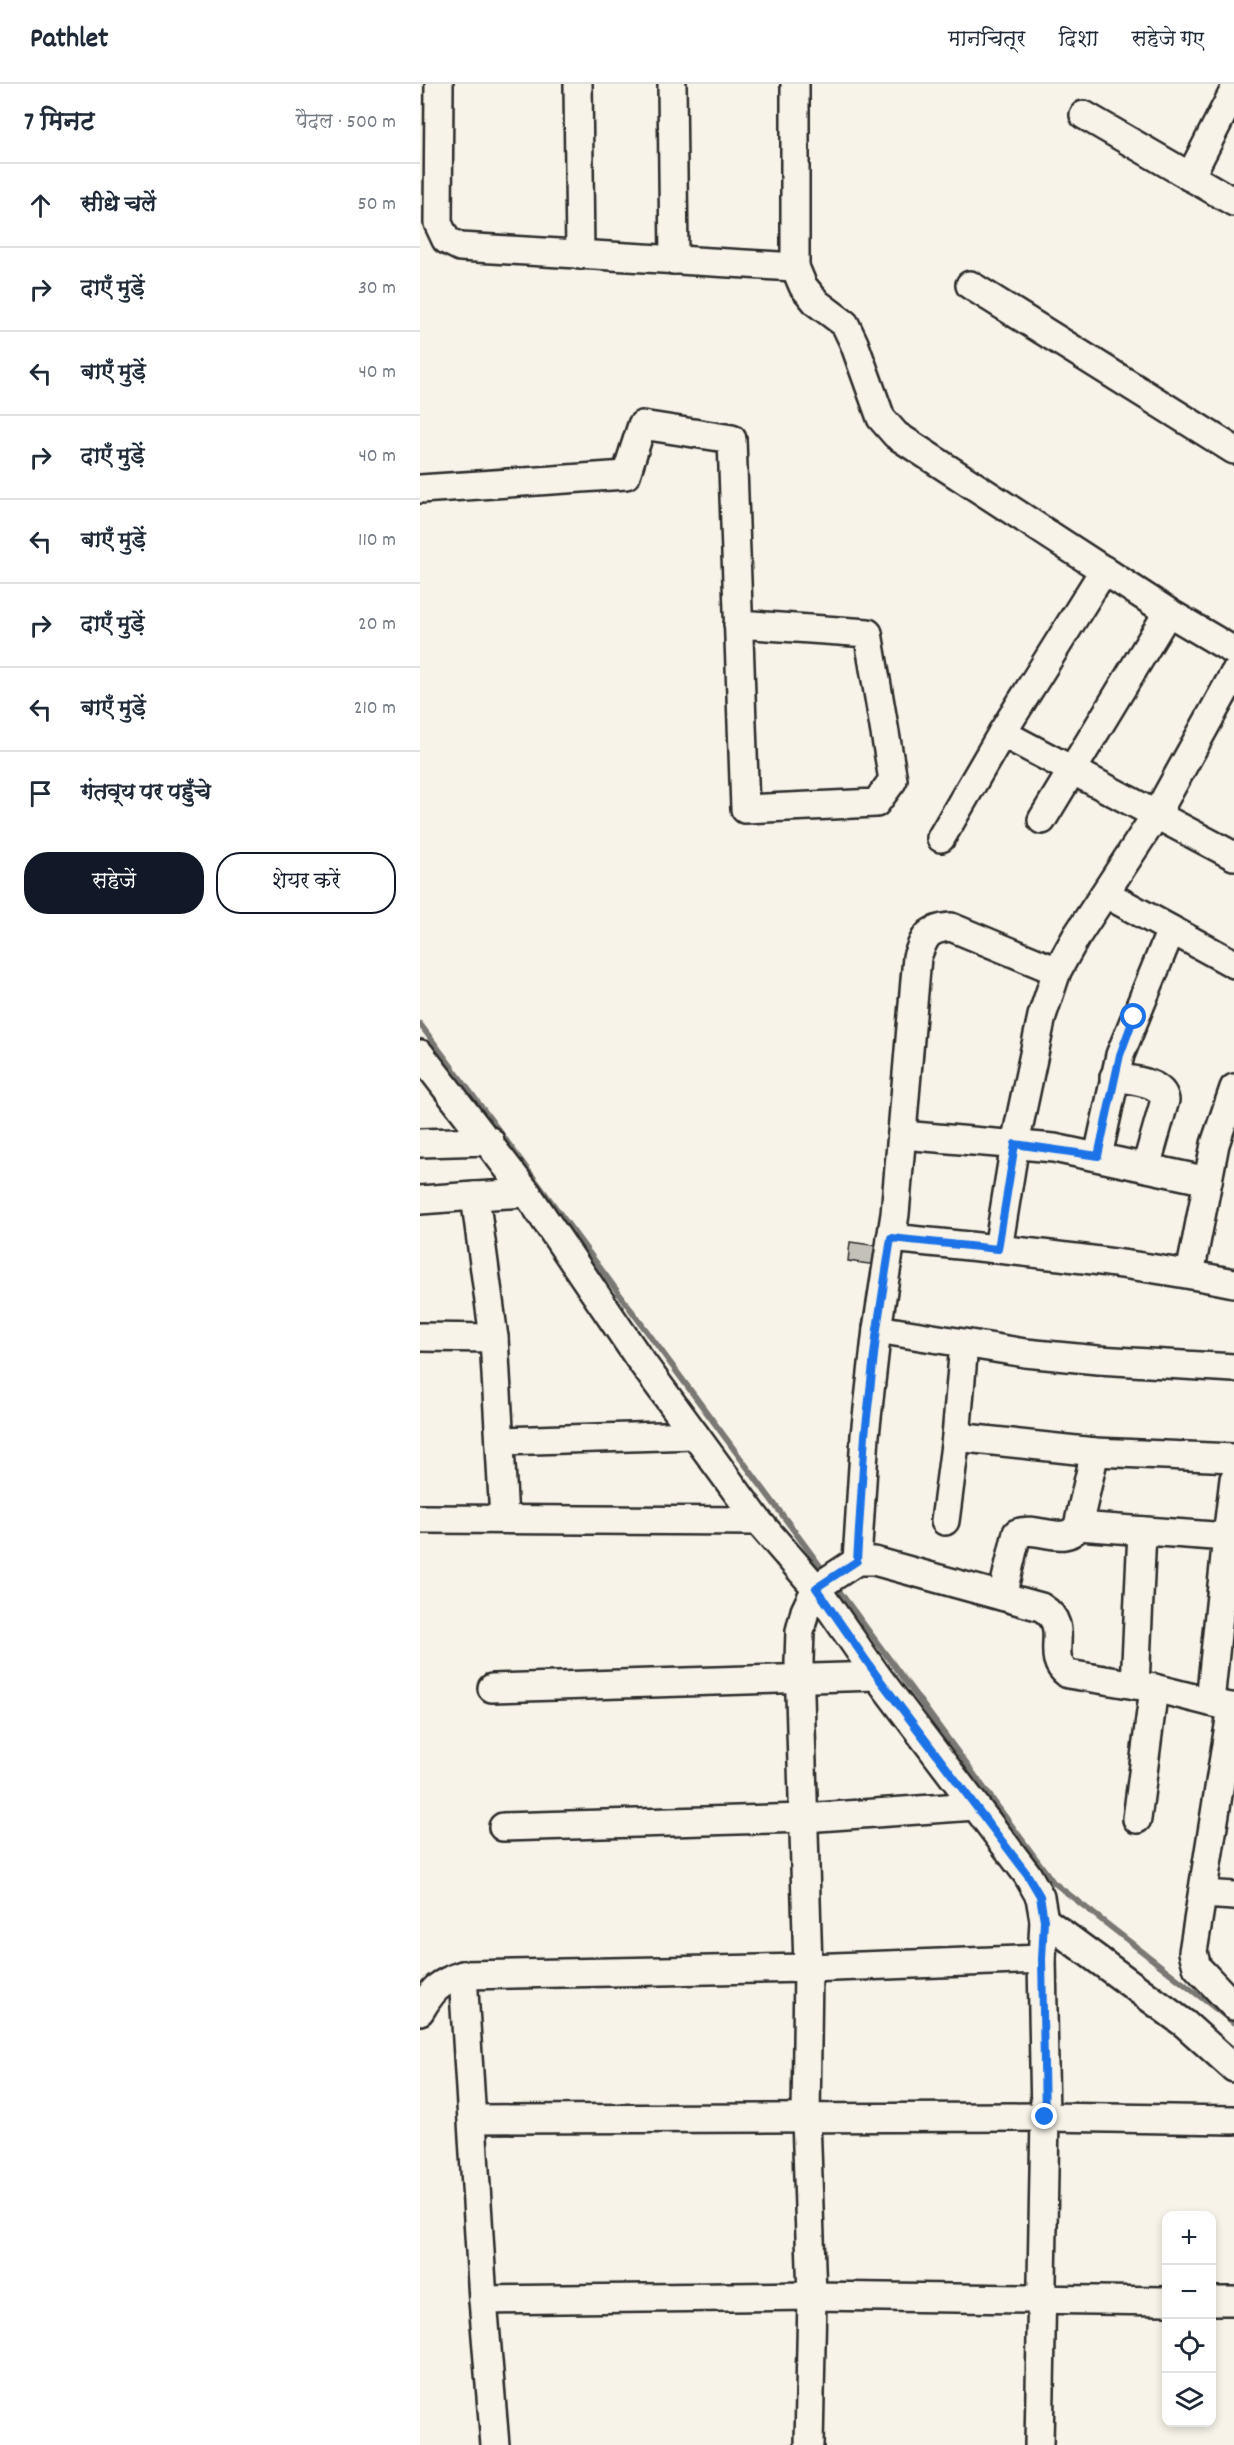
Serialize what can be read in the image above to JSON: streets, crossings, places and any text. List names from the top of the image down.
{
  "page": {
    "header": "Pathlet",
    "nav": ["मानचित्र", "दिशा", "सहेजे गए"],
    "heading": ["7 मिनट", "पैदल · 500 m"],
    "list": [
      ["सीधे चलें", "50 m"],
      ["दाएँ मुड़ें", "30 m"],
      ["बाएँ मुड़ें", "40 m"],
      ["दाएँ मुड़ें", "40 m"],
      ["बाएँ मुड़ें", "110 m"],
      ["दाएँ मुड़ें", "20 m"],
      ["बाएँ मुड़ें", "210 m"],
      "गंतव्य पर पहुँचे"
    ],
    "buttons": ["सहेजें", "शेयर करें"],
    "map_buttons": ["+", "−"]
  }
}
